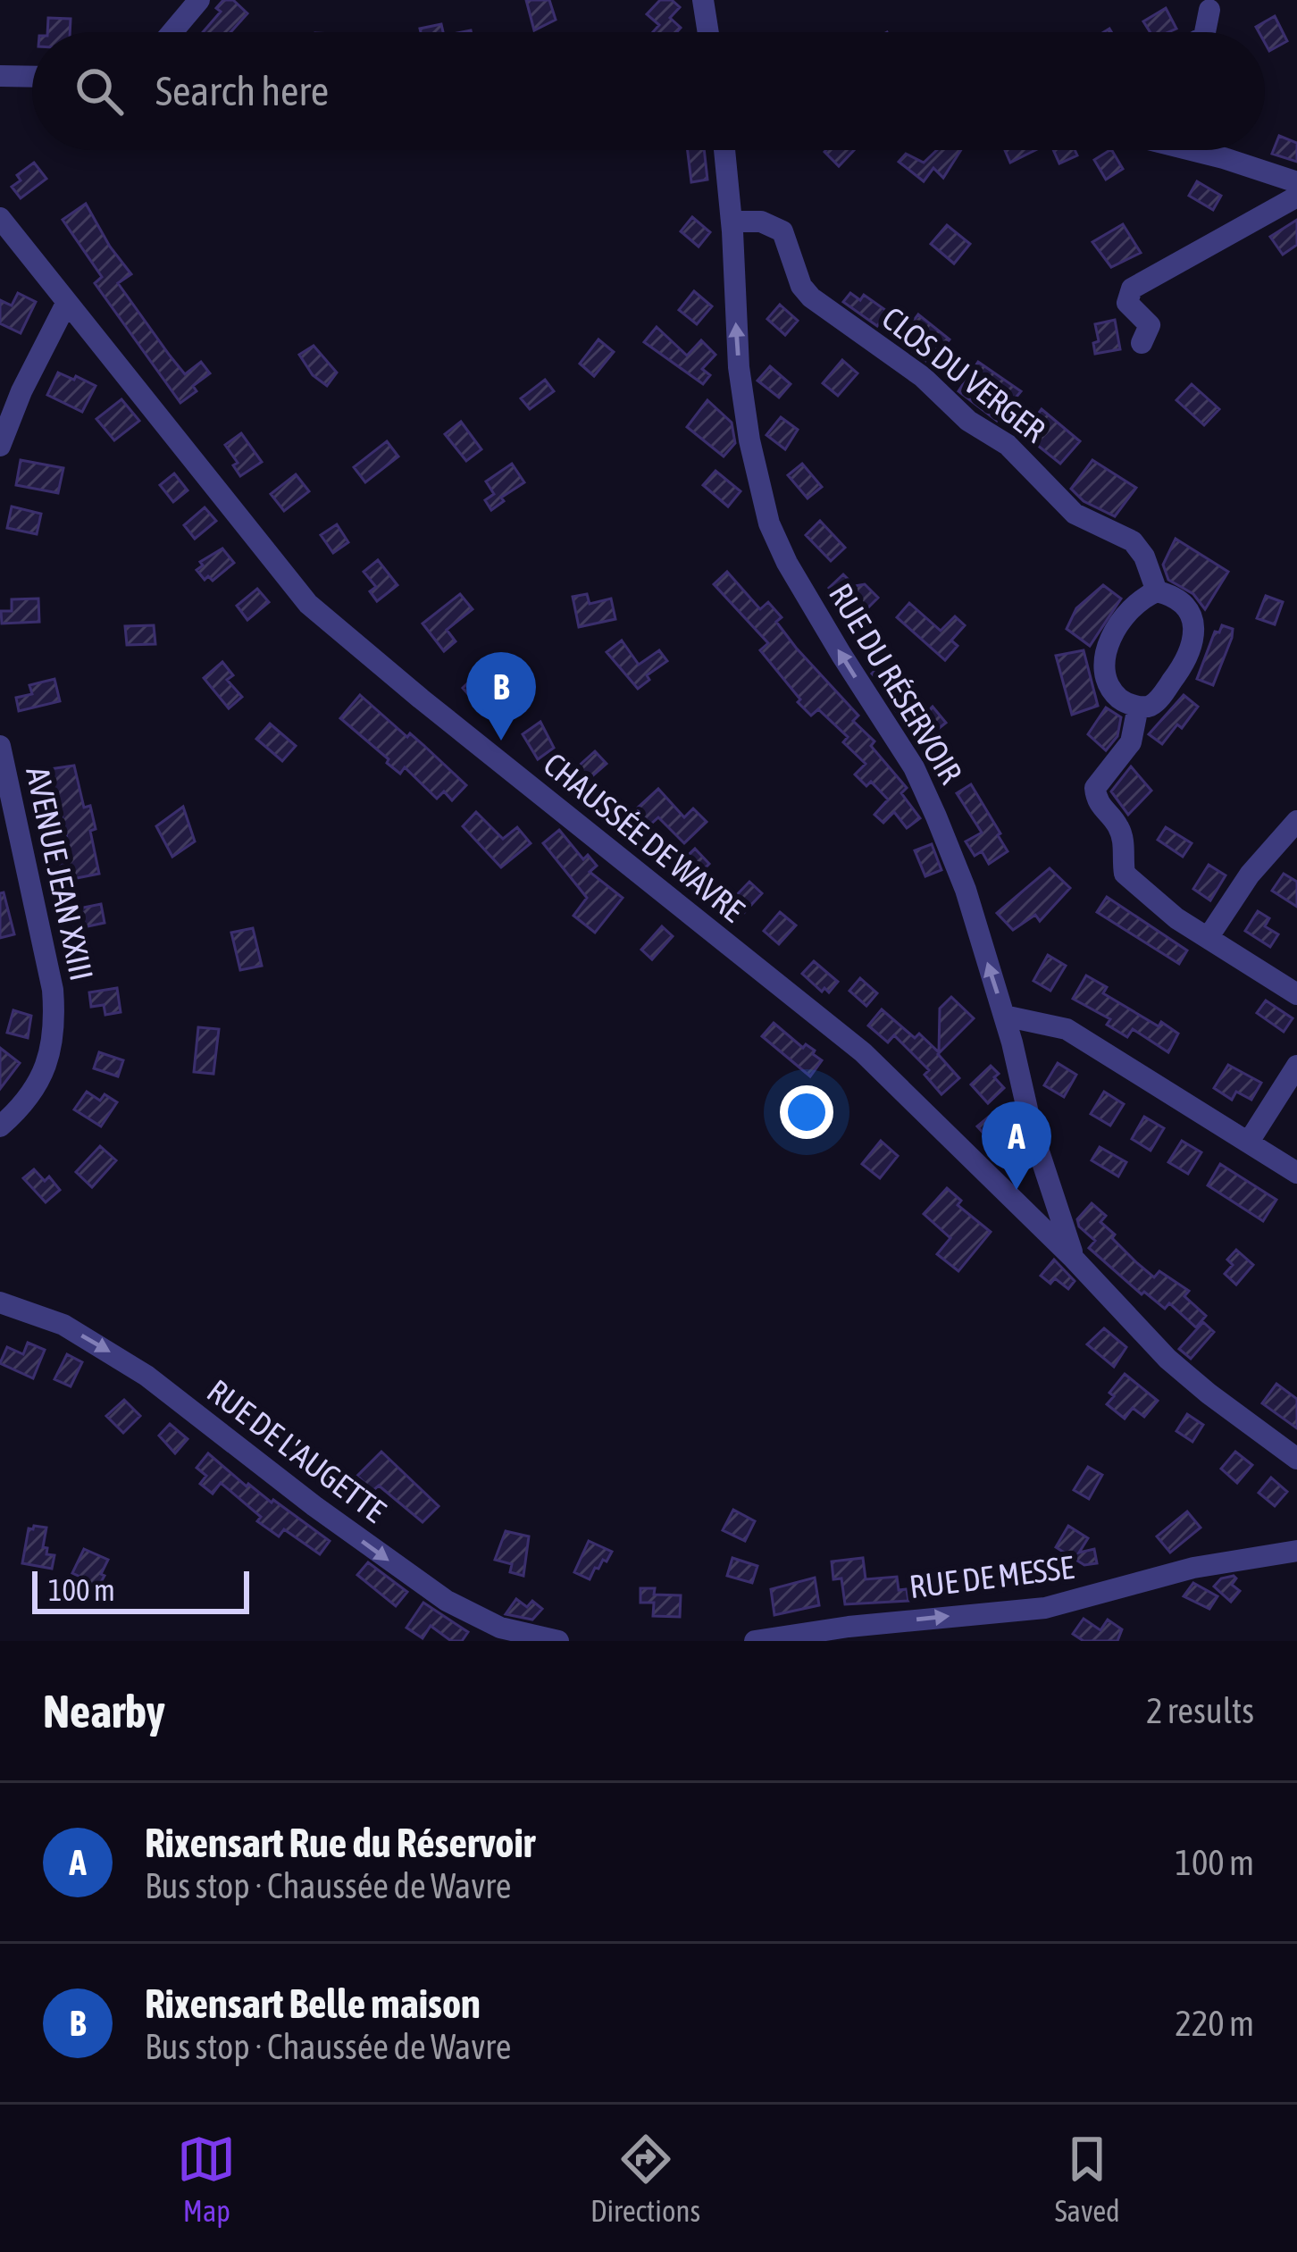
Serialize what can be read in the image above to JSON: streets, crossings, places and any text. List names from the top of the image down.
{
  "streets": {
    "street": [
      "CLOS DU VERGER",
      "RUE DU RÉSERVOIR",
      "CHAUSSÉE DE WAVRE",
      "AVENUE JEAN XXIII",
      "RUE DE L'AUGETTE",
      "RUE DE MESSE"
    ]
  },
  "crossings": [
    ["CLOS DU VERGER", "RUE DU RÉSERVOIR"],
    ["RUE DU RÉSERVOIR", "CHAUSSÉE DE WAVRE"]
  ],
  "one_way": ["RUE DU RÉSERVOIR", "RUE DE L'AUGETTE", "RUE DE MESSE"],
  "scale_bar": "100 m",
  "page": {
    "search": "Search here",
    "pins": ["B", "A"],
    "scale": "100 m",
    "heading": ["Nearby", "2 results"],
    "list": [
      {
        "mark": "A",
        "name": "Rixensart Rue du Réservoir",
        "note": "Bus stop · Chaussée de Wavre",
        "value": "100 m"
      },
      {
        "mark": "B",
        "name": "Rixensart Belle maison",
        "note": "Bus stop · Chaussée de Wavre",
        "value": "220 m"
      }
    ],
    "nav": ["Map", "Directions", "Saved"]
  }
}
